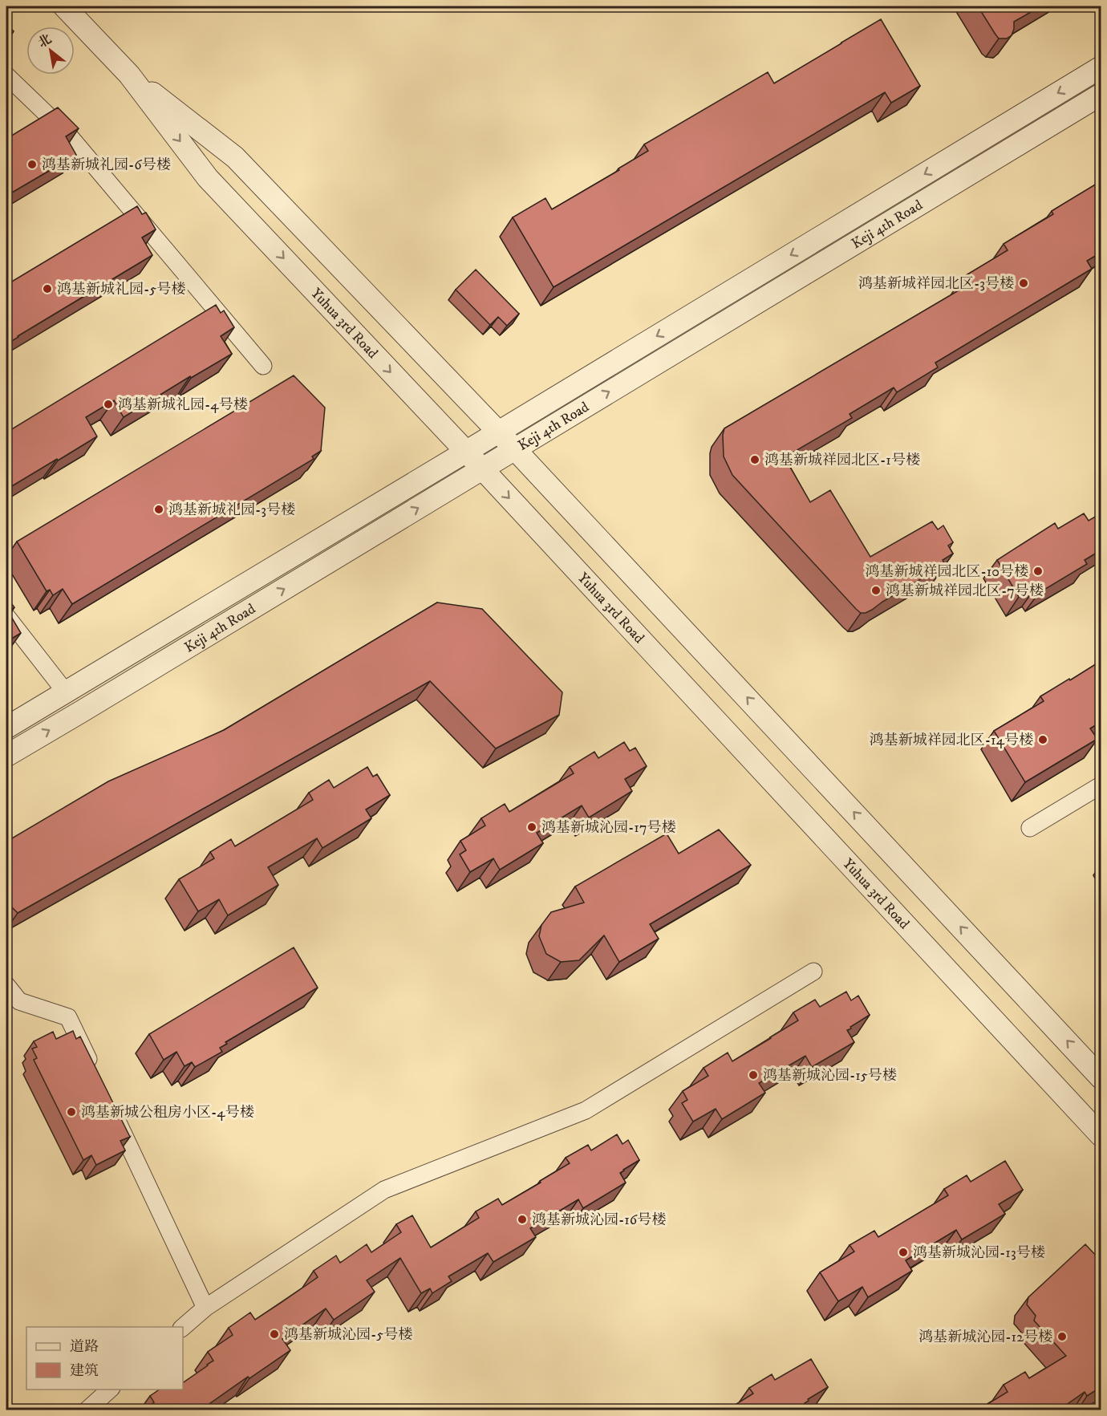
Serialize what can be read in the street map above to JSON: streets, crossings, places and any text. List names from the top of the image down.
{
  "streets": {
    "street": ["Keji 4th Road", "Yuhua 3rd Road"]
  },
  "crossings": [
    ["Keji 4th Road", "Yuhua 3rd Road"]
  ],
  "places": [
    "鸿基新城礼园-6号楼",
    "鸿基新城祥园北区-3号楼",
    "鸿基新城礼园-5号楼",
    "鸿基新城礼园-4号楼",
    "鸿基新城祥园北区-1号楼",
    "鸿基新城礼园-3号楼",
    "鸿基新城祥园北区-10号楼",
    "鸿基新城祥园北区-7号楼",
    "鸿基新城祥园北区-14号楼",
    "鸿基新城沁园-17号楼",
    "鸿基新城沁园-15号楼",
    "鸿基新城公租房小区-4号楼",
    "鸿基新城沁园-16号楼",
    "鸿基新城沁园-13号楼",
    "鸿基新城沁园-5号楼",
    "鸿基新城沁园-12号楼"
  ],
  "legend": ["道路", "建筑"],
  "north": "top left"
}
